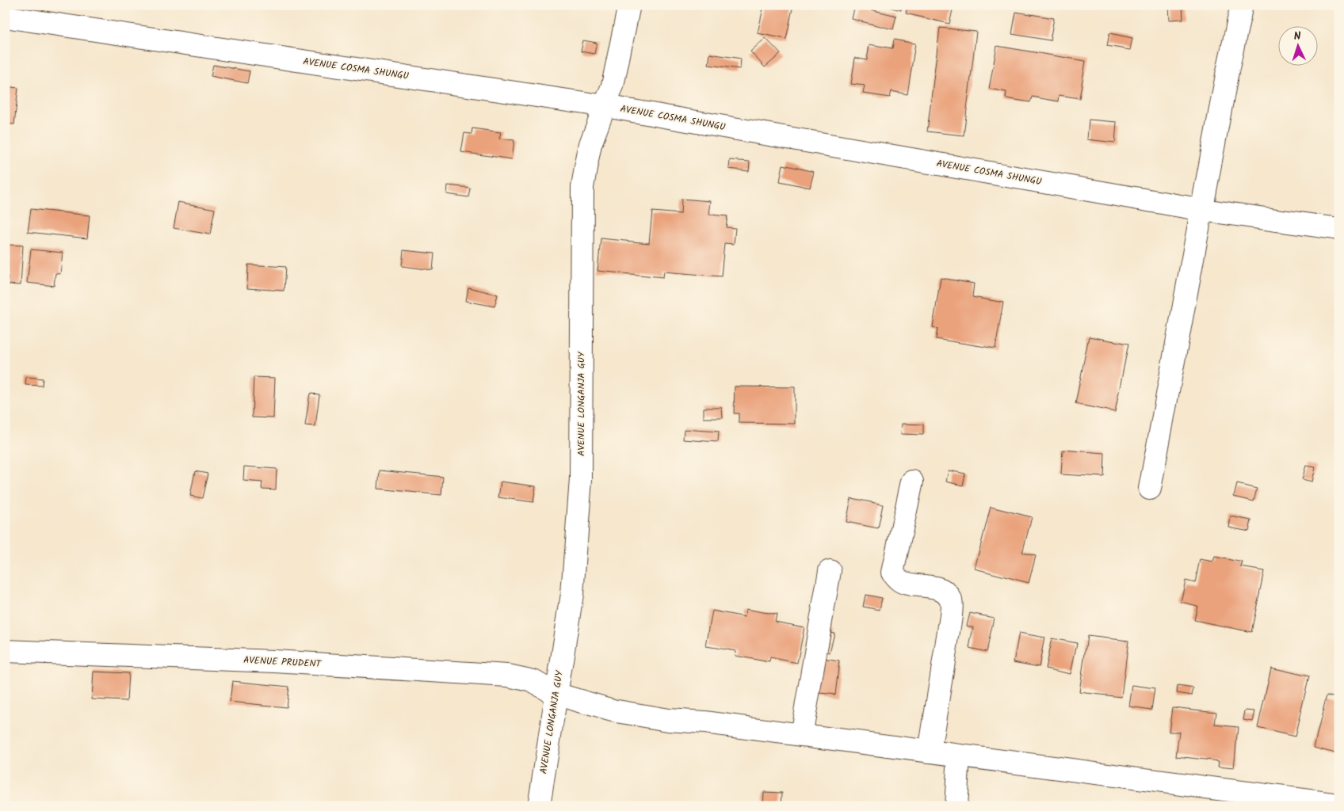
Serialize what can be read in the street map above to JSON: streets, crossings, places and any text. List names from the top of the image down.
{
  "streets": {
    "street": ["AVENUE COSMA SHUNGU", "AVENUE LONGANJA GUY", "AVENUE PRUDENT"]
  },
  "crossings": [
    ["AVENUE COSMA SHUNGU", "AVENUE LONGANJA GUY"],
    ["AVENUE LONGANJA GUY", "AVENUE PRUDENT"]
  ],
  "north": "top"
}
